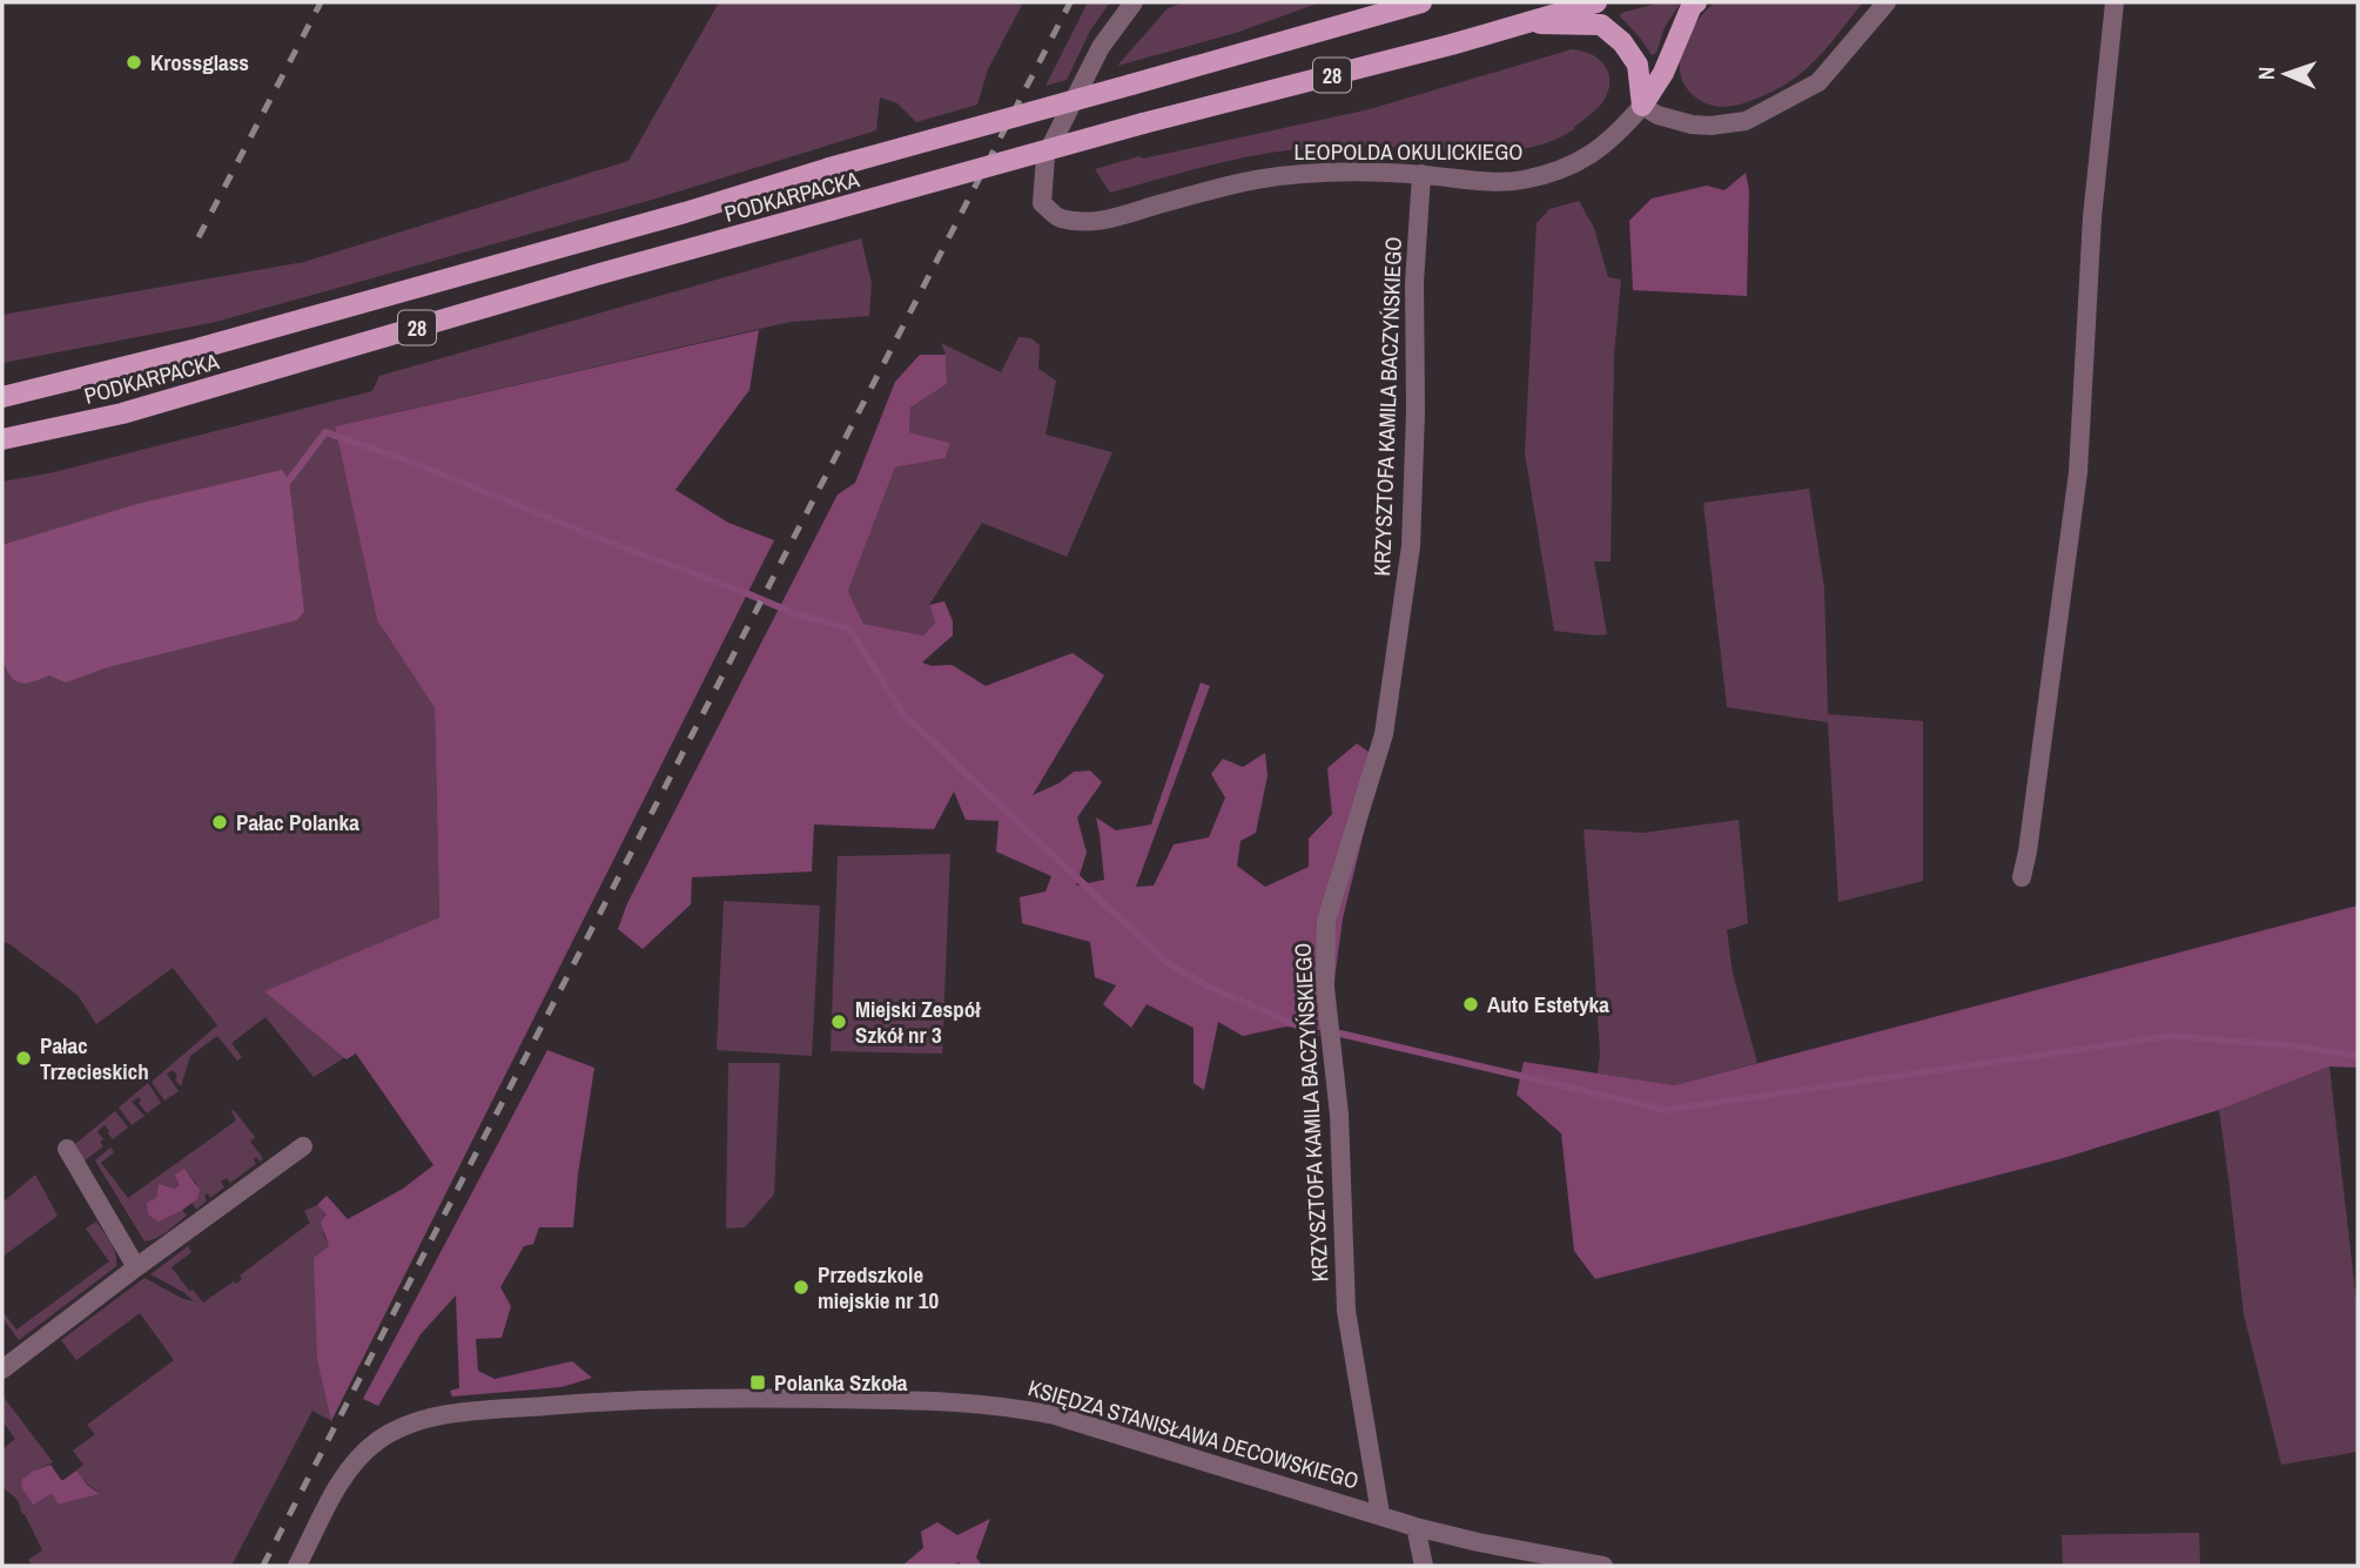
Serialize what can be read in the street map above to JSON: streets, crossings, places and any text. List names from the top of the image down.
{
  "streets": {
    "main road": ["28", "PODKARPACKA"],
    "street": ["LEOPOLDA OKULICKIEGO", "KRZYSZTOFA KAMILA BACZYŃSKIEGO", "KSIĘDZA STANISŁAWA DECOWSKIEGO"]
  },
  "crossings": [
    ["LEOPOLDA OKULICKIEGO", "KRZYSZTOFA KAMILA BACZYŃSKIEGO"],
    ["KRZYSZTOFA KAMILA BACZYŃSKIEGO", "KSIĘDZA STANISŁAWA DECOWSKIEGO"]
  ],
  "places": {
    "other": [
      "Krossglass",
      "Pałac Polanka",
      "Auto Estetyka",
      "Miejski Zespół Szkół nr 3",
      "Pałac Trzecieskich",
      "Przedszkole miejskie nr 10"
    ],
    "transit": ["Polanka Szkoła"]
  },
  "north": "left"
}
